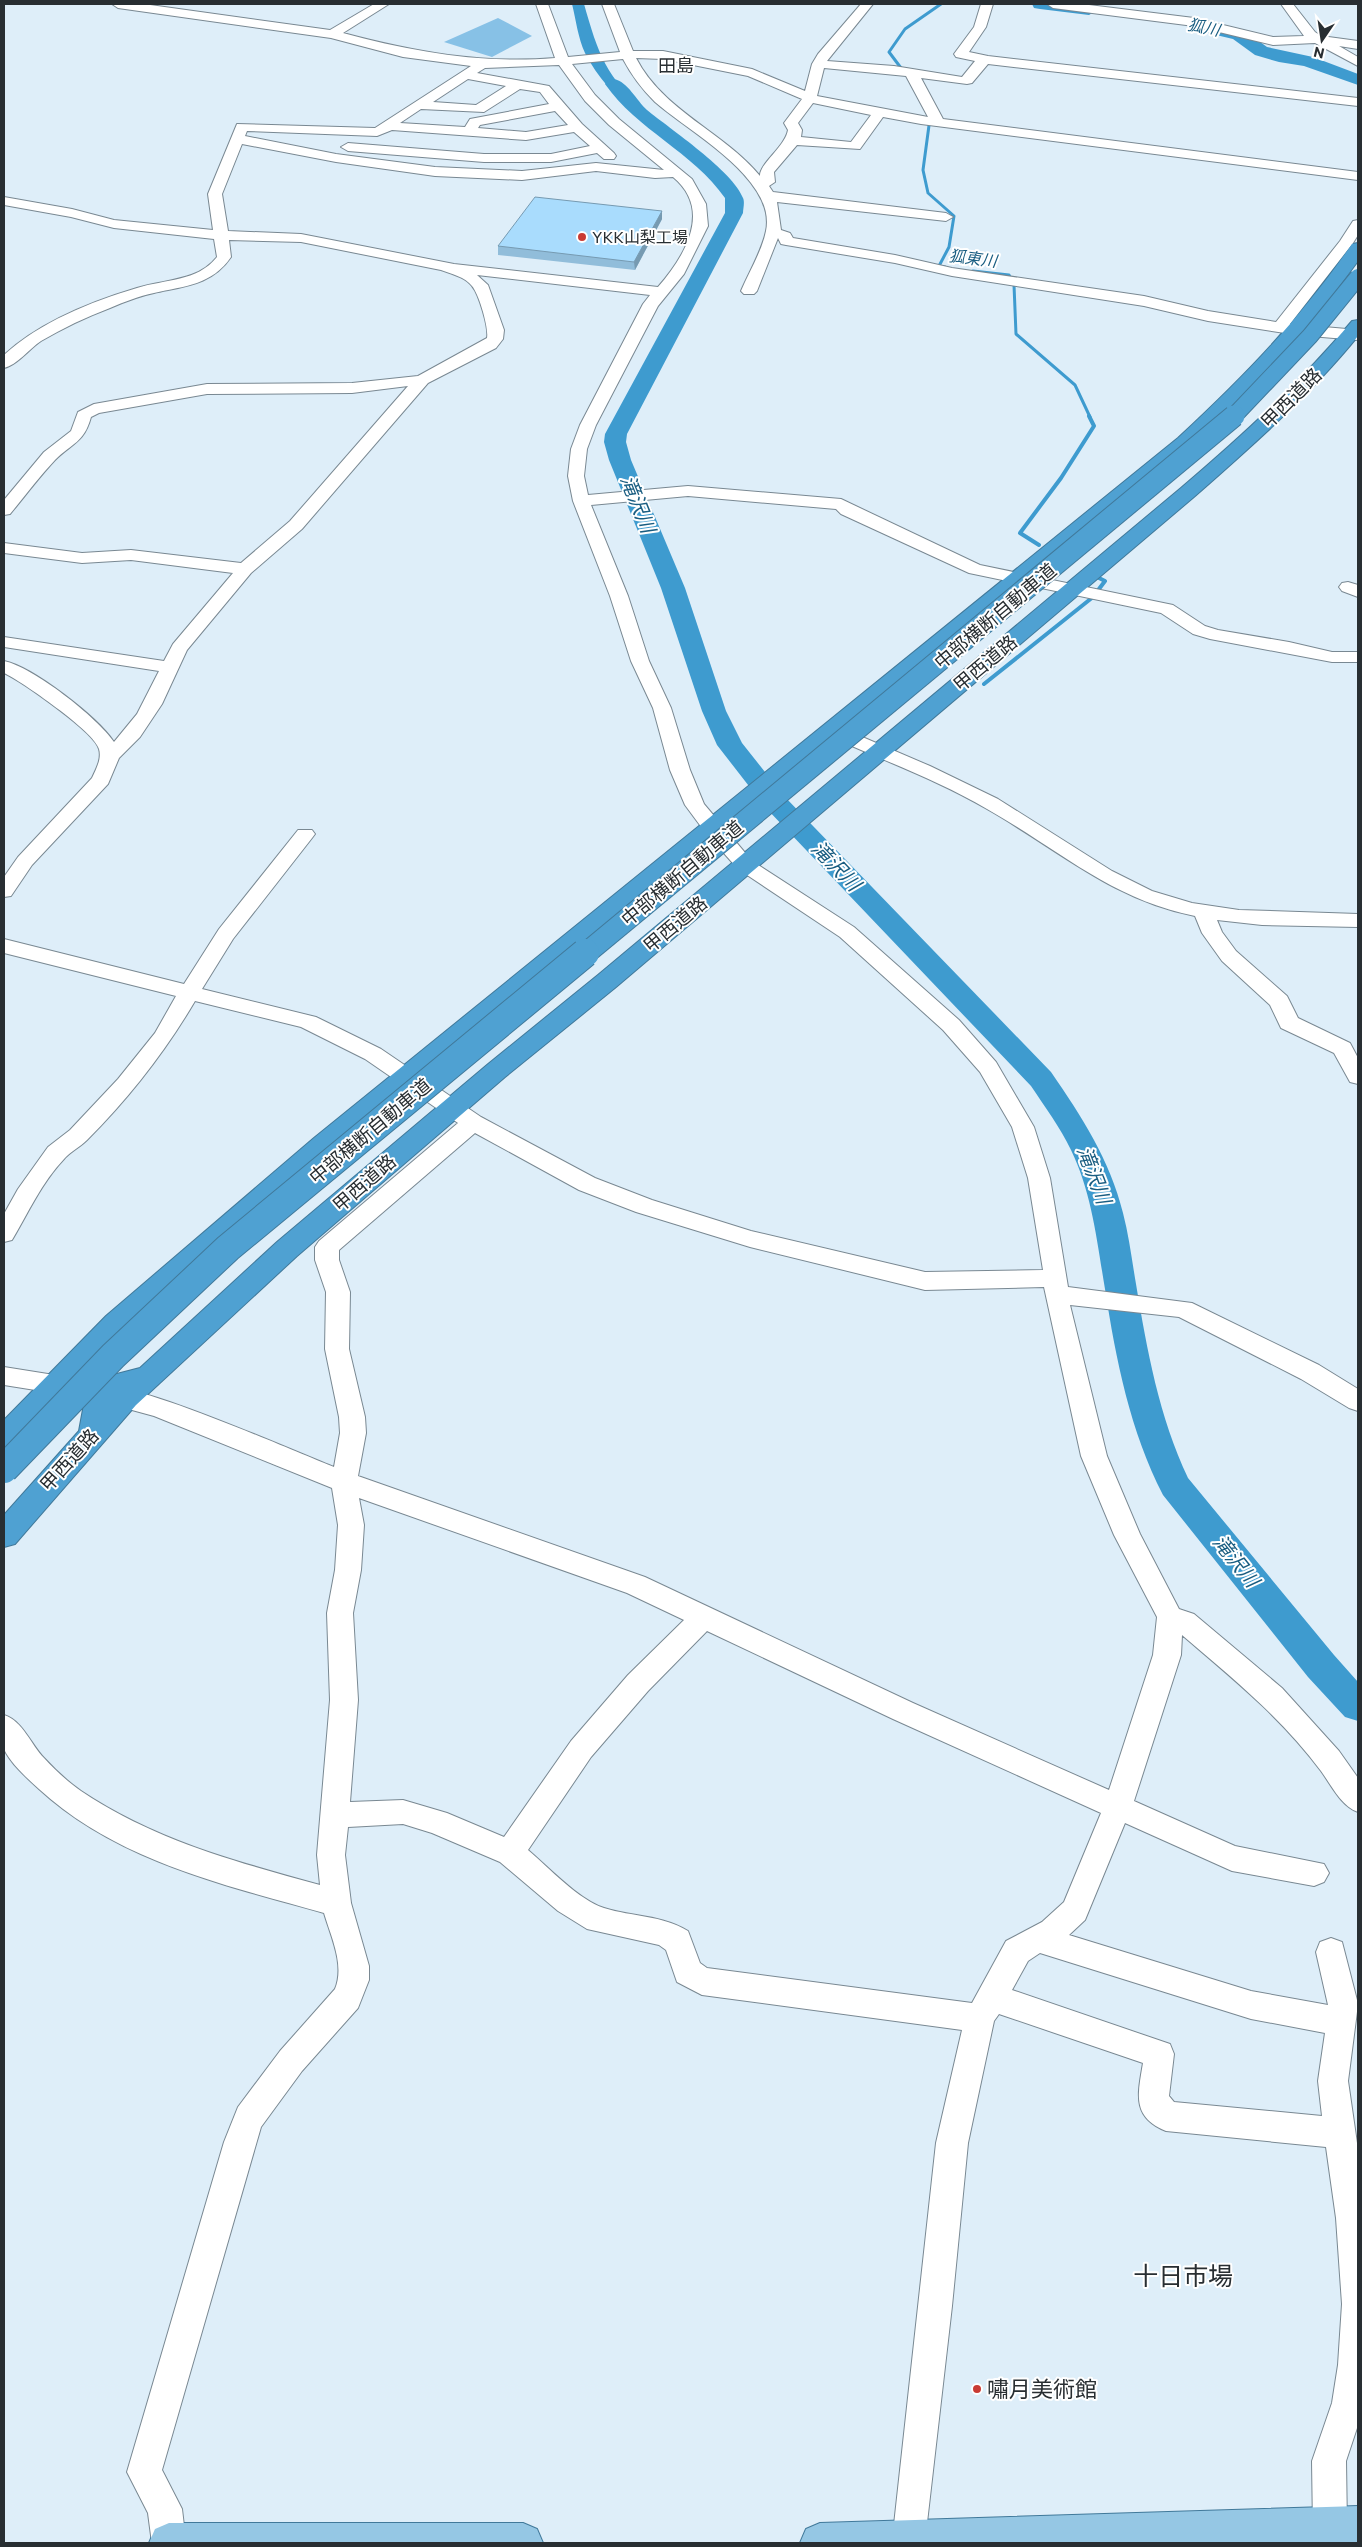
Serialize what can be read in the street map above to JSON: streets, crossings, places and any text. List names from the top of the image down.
{
  "streets": {
    "highway": ["甲西道路", "中部横断自動車道"]
  },
  "districts": ["田島", "十日市場"],
  "water": ["狐川", "狐東川", "滝沢川"],
  "places": ["YKK山梨工場", "嘯月美術館"],
  "north": "bottom"
}
